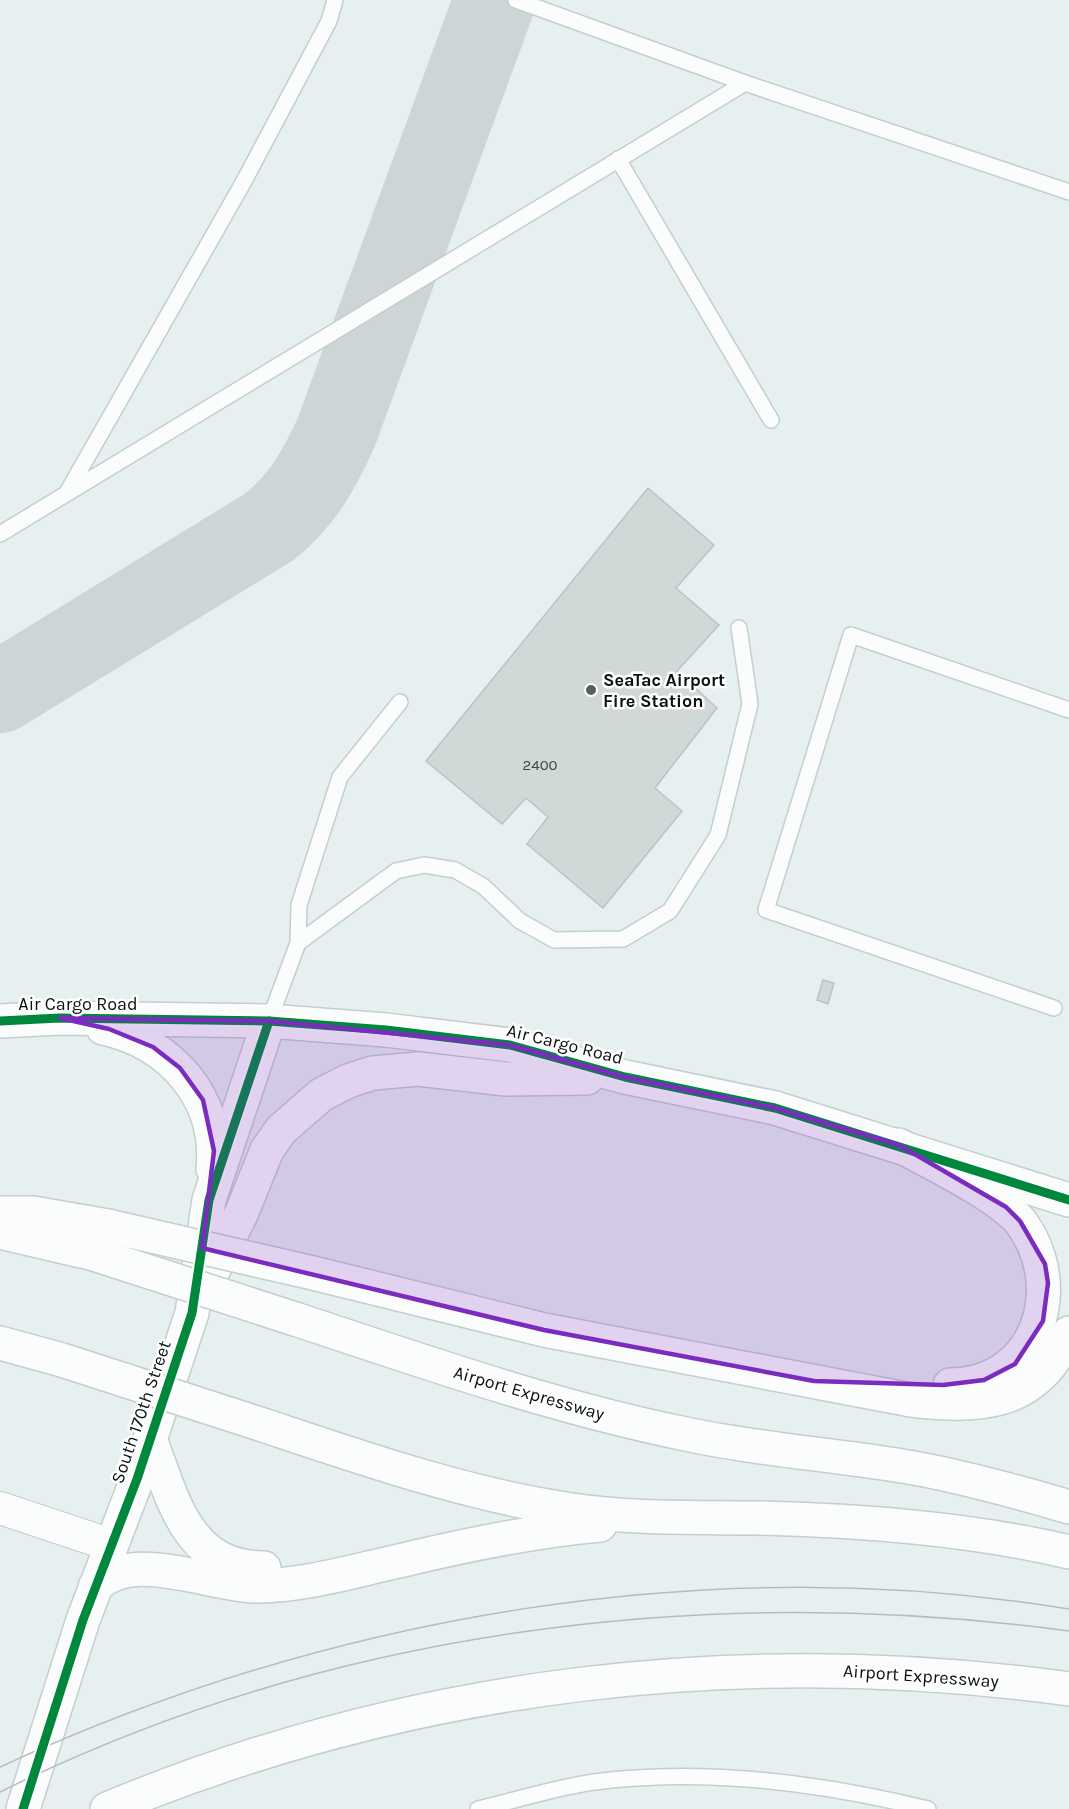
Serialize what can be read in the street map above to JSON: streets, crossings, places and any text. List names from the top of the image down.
{
  "streets": {
    "main road": ["Air Cargo Road", "Airport Expressway", "South 170th Street"]
  },
  "crossings": [
    ["Air Cargo Road", "South 170th Street"]
  ],
  "places": ["SeaTac Airport Fire Station"],
  "house_numbers": ["2400"]
}
